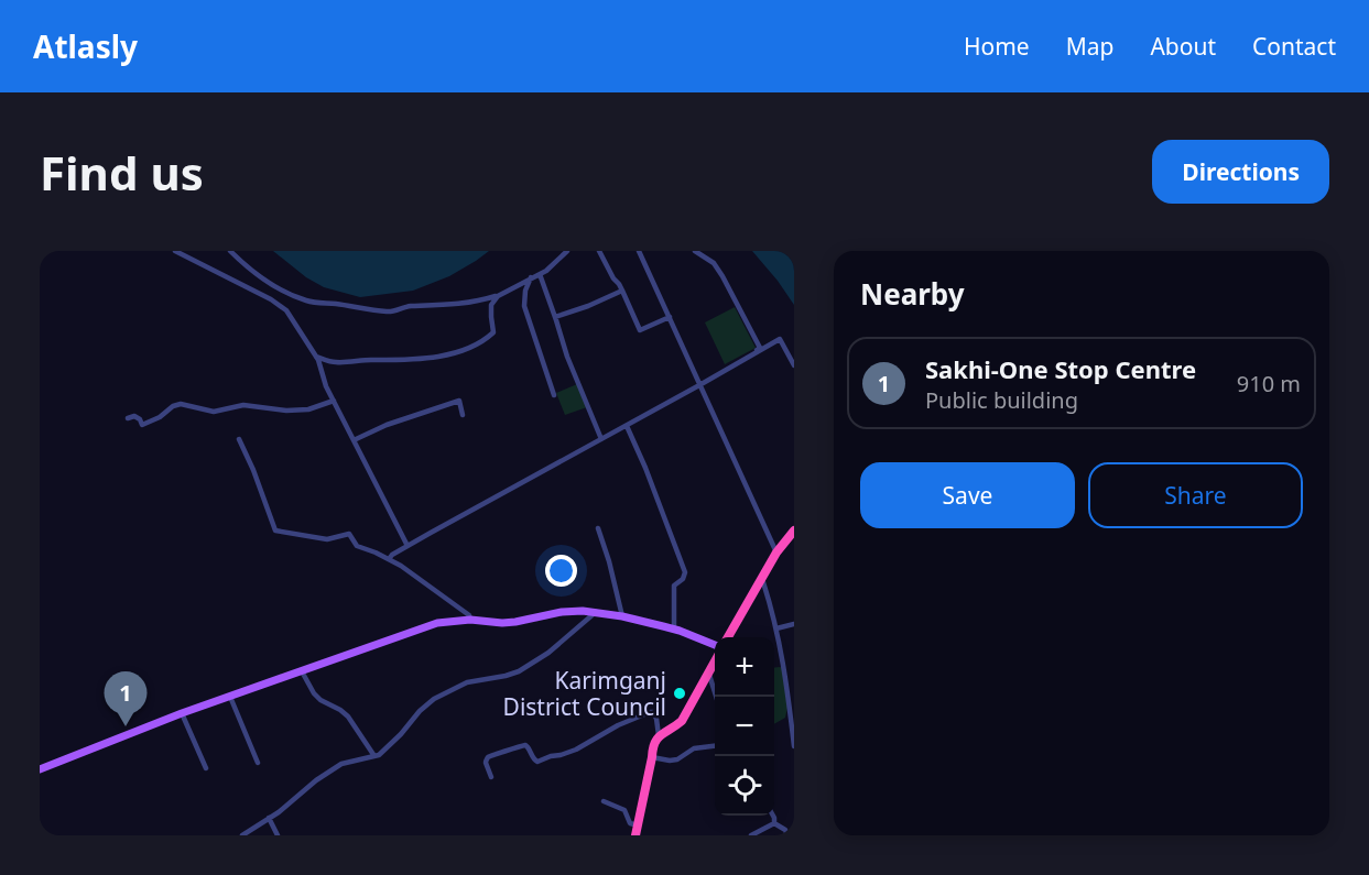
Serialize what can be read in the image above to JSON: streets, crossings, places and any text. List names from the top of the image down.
{
  "places": ["Karimganj District Council"],
  "page": {
    "header": "Atlasly",
    "nav": [
      "Home",
      "Map",
      "About",
      "Contact"
    ],
    "buttons": [
      "Directions",
      ["Save", "Share"]
    ],
    "title": "Find us",
    "heading": "Nearby",
    "list": [
      {
        "mark": "1",
        "name": "Sakhi-One Stop Centre",
        "note": "Public building",
        "value": "910 m"
      }
    ],
    "map_buttons": ["+", "−"],
    "pins": "1"
  }
}
